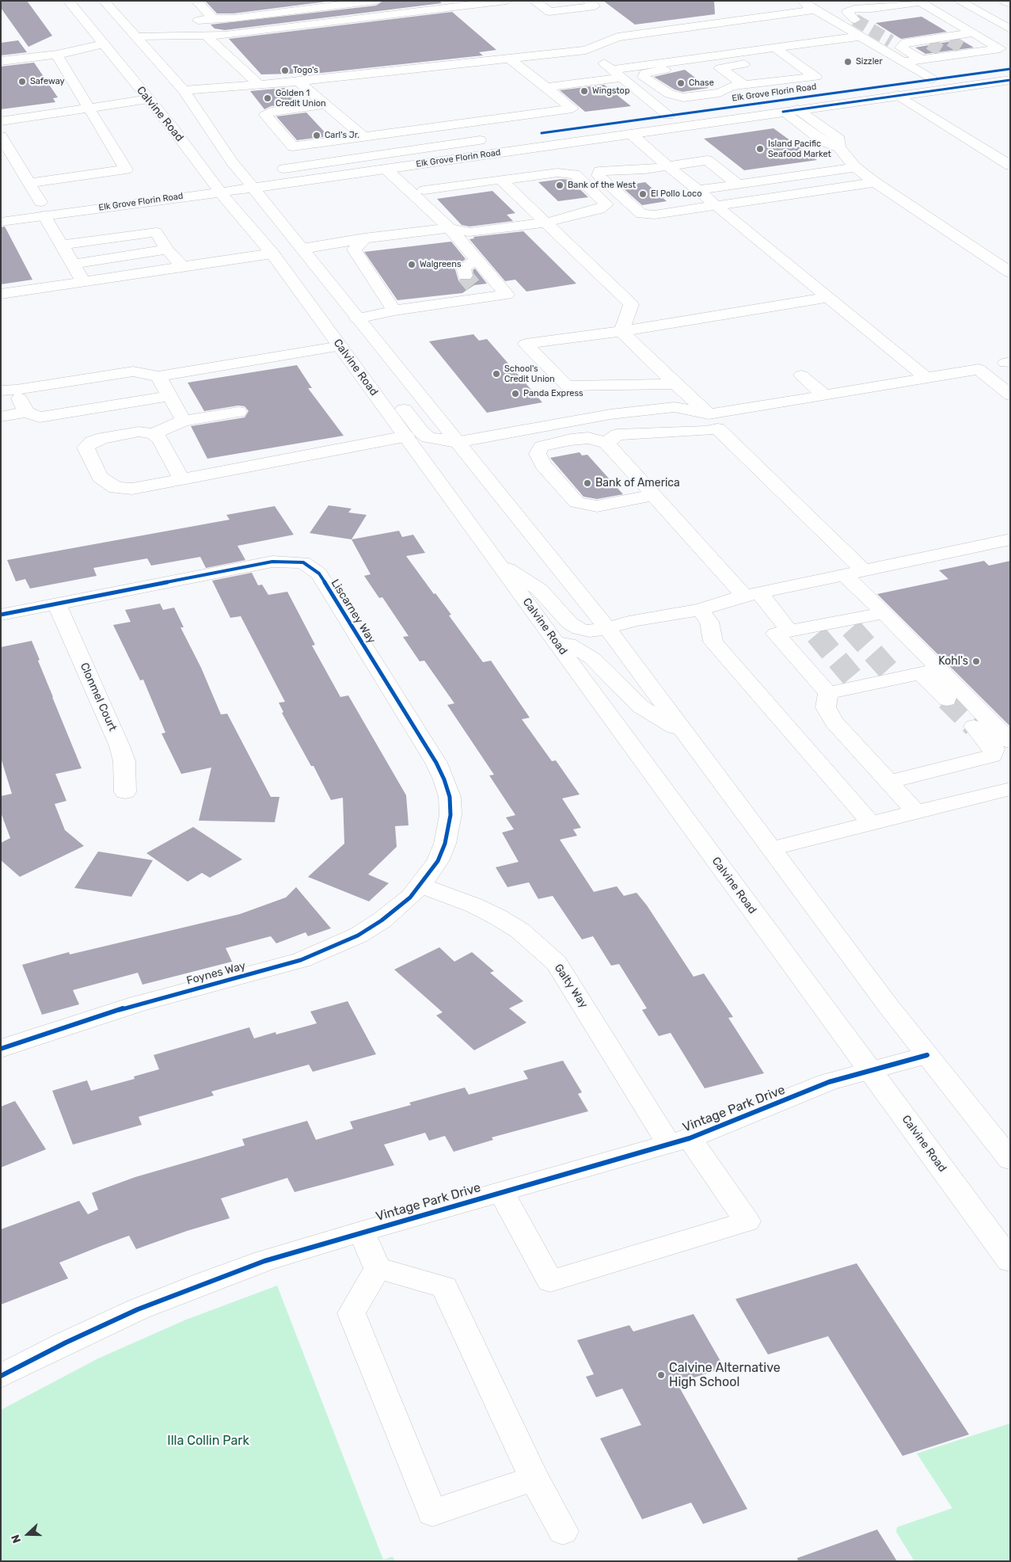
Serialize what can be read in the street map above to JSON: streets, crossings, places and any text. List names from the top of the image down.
{
  "streets": {
    "main road": [
      "Elk Grove Florin Road",
      "Calvine Road",
      "Liscarney Way",
      "Clonmel Court",
      "Foynes Way",
      "Galty Way",
      "Vintage Park Drive"
    ]
  },
  "crossings": [
    ["Elk Grove Florin Road", "Calvine Road"],
    ["Calvine Road", "Vintage Park Drive"],
    ["Liscarney Way", "Clonmel Court"],
    ["Liscarney Way", "Foynes Way"],
    ["Liscarney Way", "Galty Way"],
    ["Foynes Way", "Galty Way"],
    ["Galty Way", "Vintage Park Drive"]
  ],
  "parks": ["Illa Collin Park"],
  "places": [
    "Sizzler",
    "Togo's",
    "Safeway",
    "Chase",
    "Wingstop",
    "Golden 1 Credit Union",
    "Carl's Jr.",
    "Island Pacific Seafood Market",
    "Bank of the West",
    "El Pollo Loco",
    "Walgreens",
    "School's Credit Union",
    "Panda Express",
    "Bank of America",
    "Kohl's",
    "Calvine Alternative High School"
  ],
  "north": "left"
}
